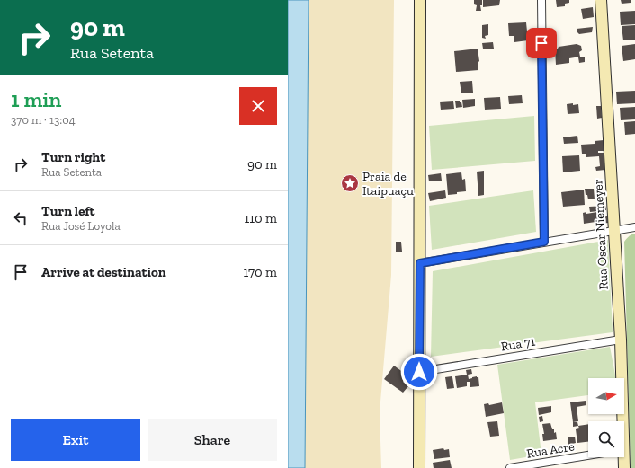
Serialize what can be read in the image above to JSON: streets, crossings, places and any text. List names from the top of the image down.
{
  "streets": {
    "street": ["Rua Oscar Niemeyer", "Rua 71", "Rua Acre"]
  },
  "crossings": [
    ["Rua Oscar Niemeyer", "Rua 71"]
  ],
  "places": {
    "place": ["Praia de Itaipuaçu"]
  },
  "north": "right",
  "page": {
    "turn": ["90 m", "Rua Setenta"],
    "heading": ["1 min", "370 m · 13:04"],
    "list": [
      {
        "name": "Turn right",
        "note": "Rua Setenta",
        "value": "90 m"
      },
      {
        "name": "Turn left",
        "note": "Rua José Loyola",
        "value": "110 m"
      },
      {
        "name": "Arrive at destination",
        "value": "170 m"
      }
    ],
    "buttons": ["Exit", "Share"]
  }
}
